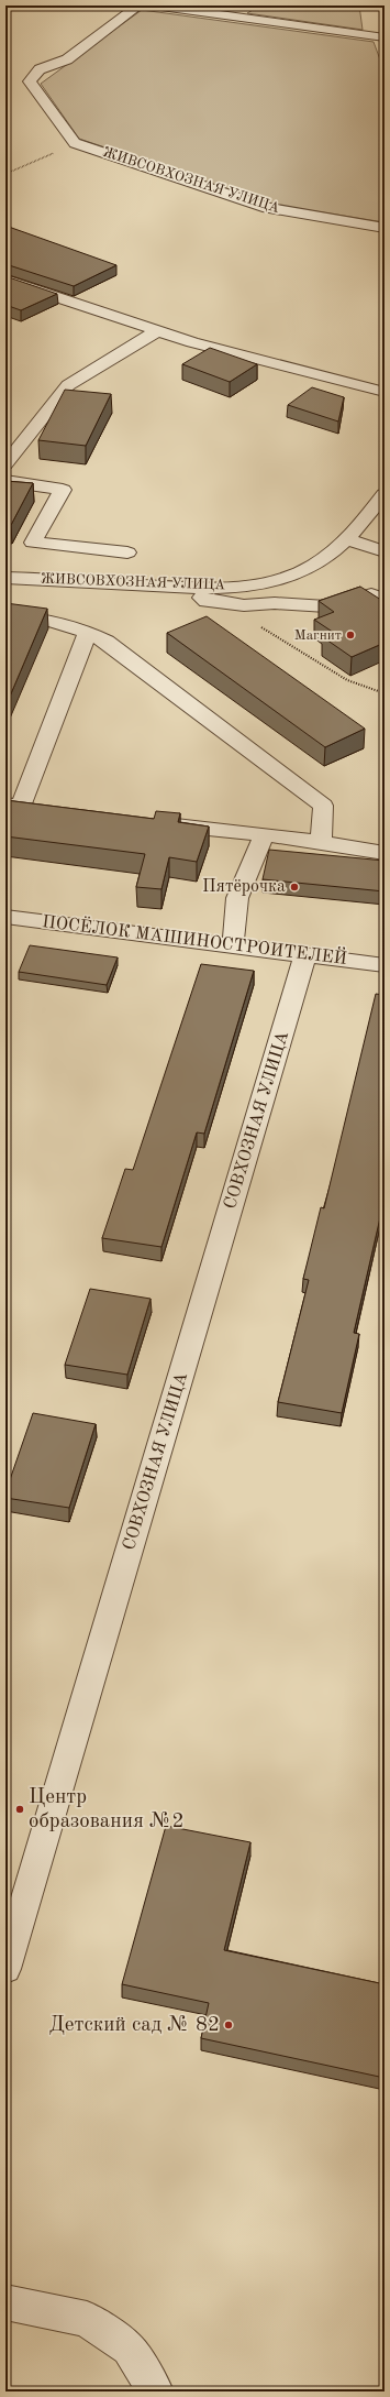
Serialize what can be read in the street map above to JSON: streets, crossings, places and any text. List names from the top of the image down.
{
  "streets": {
    "street": ["ЖИВСОВХОЗНАЯ УЛИЦА", "ПОСЁЛОК МАШИНОСТРОИТЕЛЕЙ", "СОВХОЗНАЯ УЛИЦА"]
  },
  "crossings": [
    ["ПОСЁЛОК МАШИНОСТРОИТЕЛЕЙ", "СОВХОЗНАЯ УЛИЦА"]
  ],
  "places": [
    "Магнит",
    "Пятёрочка",
    "Центр образования №2",
    "Детский сад № 82"
  ]
}
